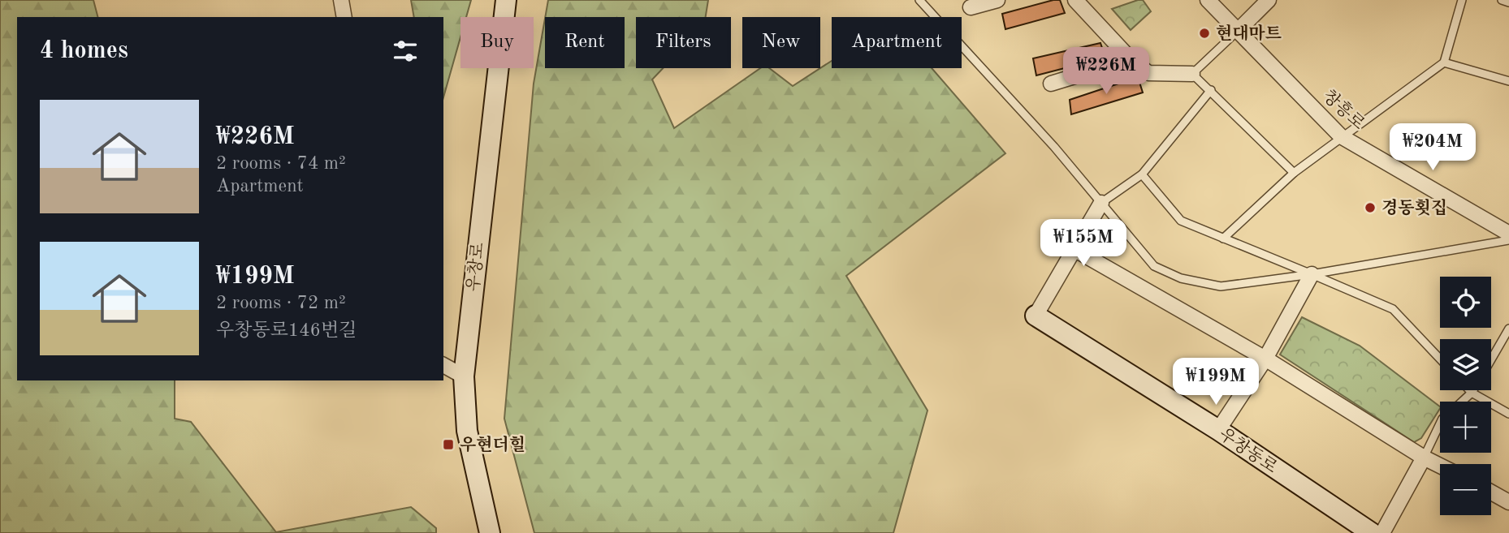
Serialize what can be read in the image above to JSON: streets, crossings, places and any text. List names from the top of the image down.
{
  "streets": {
    "main road": ["우창로", "우창동로"],
    "street": ["창흥로"]
  },
  "places": {
    "other": ["현대마트", "경동횟집"],
    "transit": ["우현더힐"]
  },
  "page": {
    "chip": [
      "Buy",
      "Rent",
      "Filters",
      "New",
      "Apartment"
    ],
    "heading": "4 homes",
    "price": [
      "₩226M",
      "₩204M",
      "₩155M",
      "₩199M"
    ],
    "list": [
      {
        "name": "₩226M",
        "note": "2 rooms · 74 m² · Apartment"
      },
      {
        "name": "₩199M",
        "note": "2 rooms · 72 m² · 우창동로146번길"
      }
    ],
    "map_buttons": ["+", "−"]
  }
}
